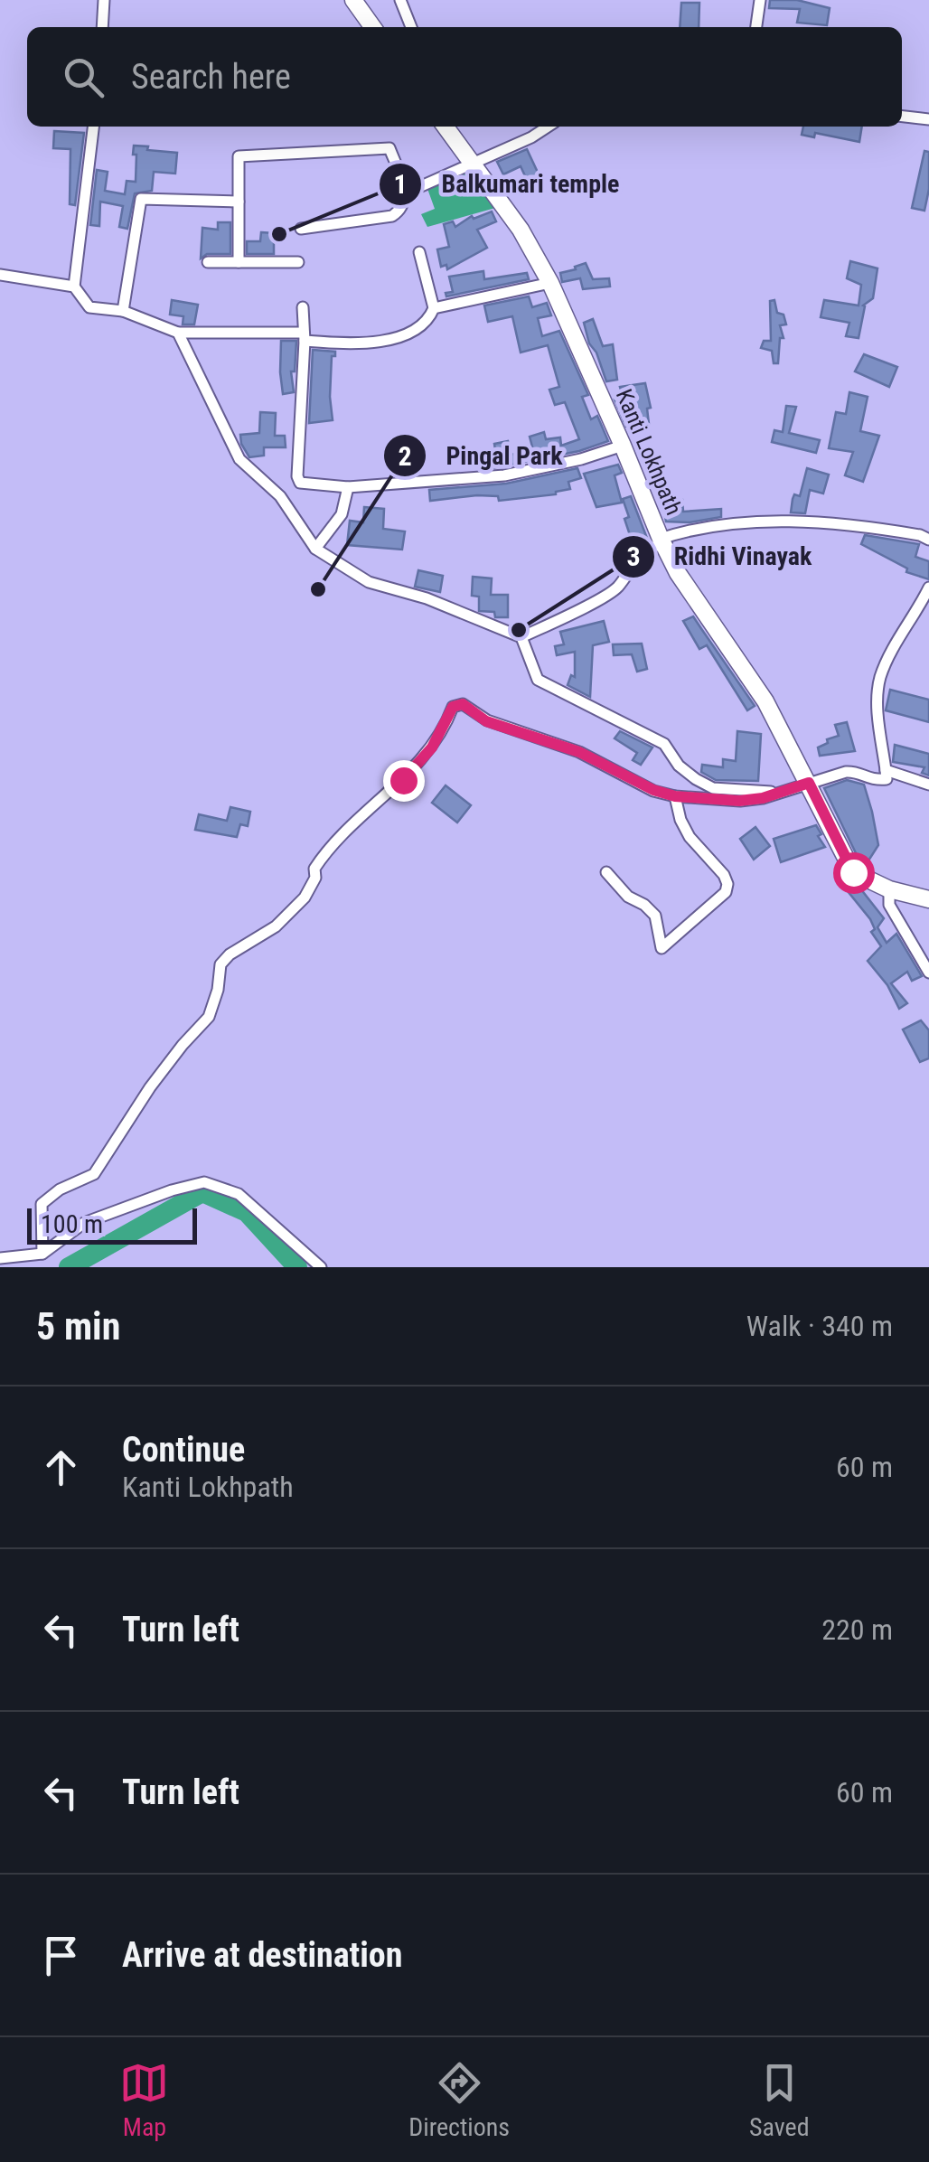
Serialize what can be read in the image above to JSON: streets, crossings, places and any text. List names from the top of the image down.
{
  "streets": {
    "main road": ["Kanti Lokhpath"]
  },
  "places": ["Balkumari temple", "Pingal Park", "Ridhi Vinayak"],
  "scale_bar": "100 m",
  "page": {
    "search": "Search here",
    "scale": "100 m",
    "heading": ["5 min", "Walk · 340 m"],
    "list": [
      ["Continue", "Kanti Lokhpath", "60 m"],
      ["Turn left", "220 m"],
      ["Turn left", "60 m"],
      "Arrive at destination"
    ],
    "nav": ["Map", "Directions", "Saved"]
  }
}
